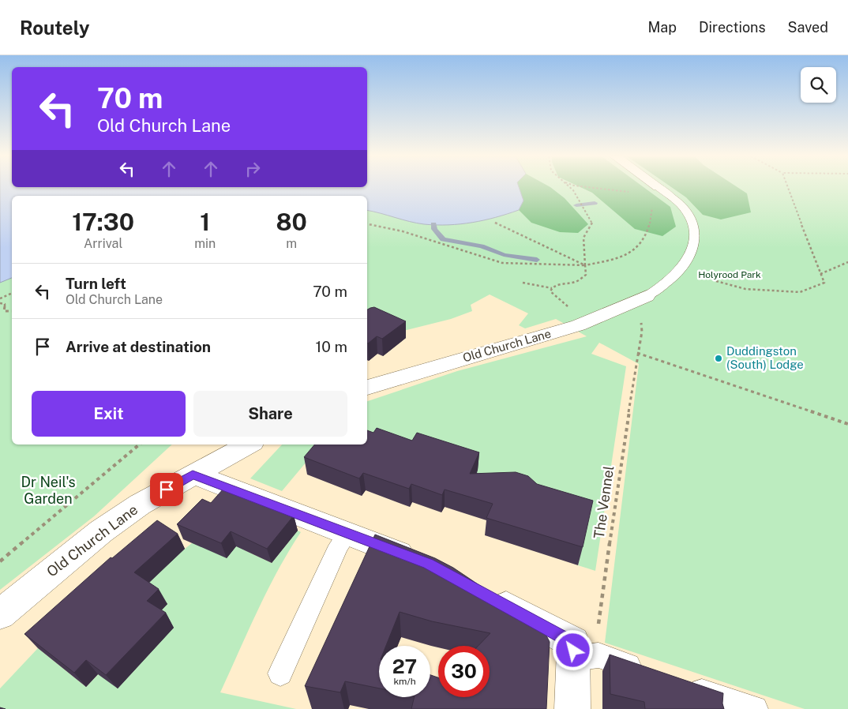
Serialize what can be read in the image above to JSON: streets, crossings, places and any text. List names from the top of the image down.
{
  "streets": {
    "street": ["Old Church Lane"],
    "path": ["The Vennel"]
  },
  "parks": ["Holyrood Park", "Dr Neil's Garden"],
  "places": ["Duddingston (South) Lodge"],
  "page": {
    "header": "Routely",
    "nav": ["Map", "Directions", "Saved"],
    "turn": ["70 m", "Old Church Lane"],
    "eta": [
      "17:30",
      "Arrival",
      "1",
      "min",
      "80",
      "m"
    ],
    "list": [
      {
        "name": "Turn left",
        "note": "Old Church Lane",
        "value": "70 m"
      },
      {
        "name": "Arrive at destination",
        "value": "10 m"
      }
    ],
    "buttons": ["Exit", "Share"],
    "speed": "27 km/h",
    "limit": "30"
  }
}
